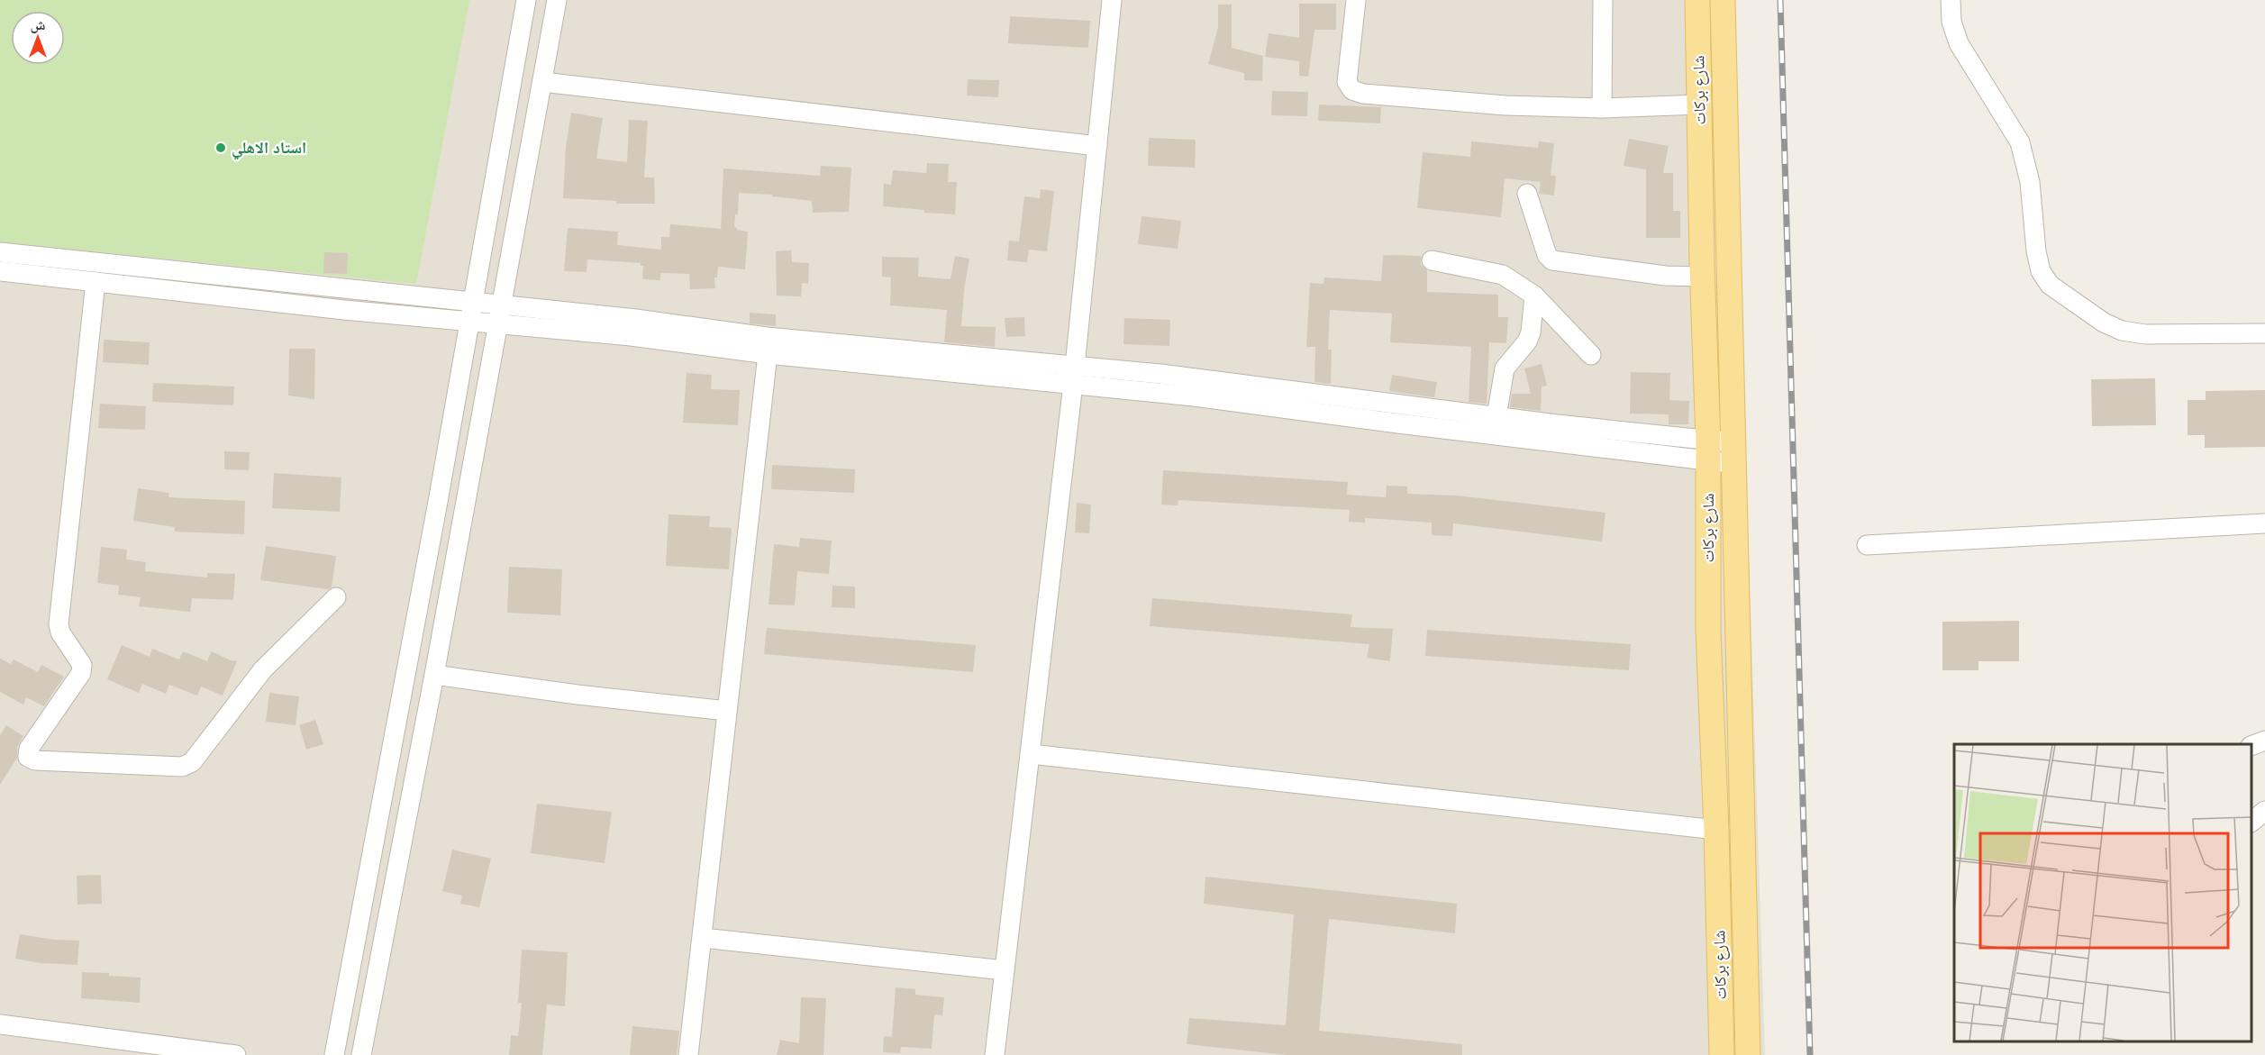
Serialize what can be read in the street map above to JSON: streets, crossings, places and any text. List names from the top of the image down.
{
  "streets": {
    "main road": ["شارع بركات"]
  },
  "places": ["استاد الاهلي"],
  "north": "top"
}
